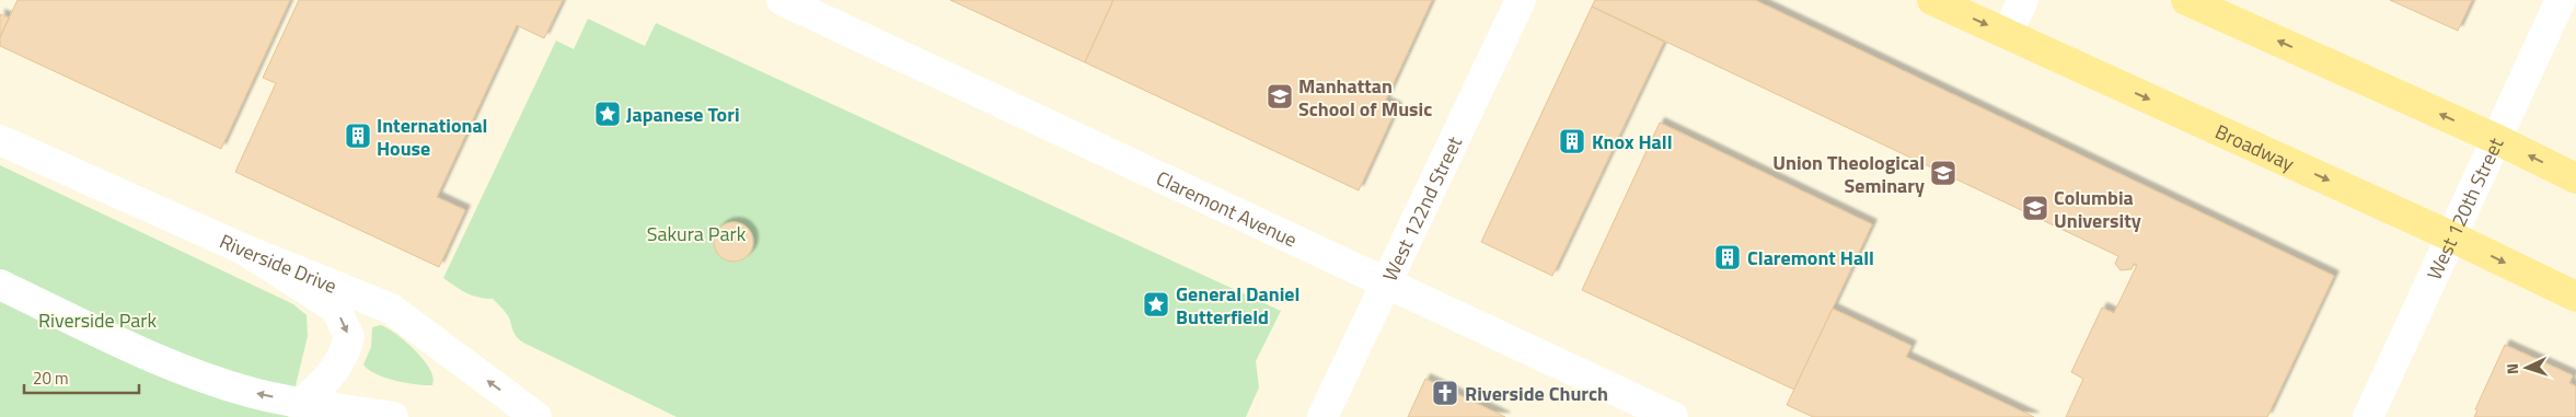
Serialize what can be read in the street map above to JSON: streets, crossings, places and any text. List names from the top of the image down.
{
  "streets": {
    "main road": ["Broadway"],
    "street": [
      "West 122nd Street",
      "West 120th Street",
      "Claremont Avenue",
      "Riverside Drive"
    ]
  },
  "crossings": [
    ["Broadway", "West 120th Street"],
    ["West 122nd Street", "Claremont Avenue"]
  ],
  "parks": ["Sakura Park", "Riverside Park"],
  "places": {
    "school or university": ["Manhattan School of Music", "Union Theological Seminary", "Columbia University"],
    "place": ["Japanese Tori", "General Daniel Butterfield"],
    "building": ["International House", "Knox Hall", "Claremont Hall"],
    "church": ["Riverside Church"]
  },
  "scale_bar": "20 m",
  "north": "left"
}
